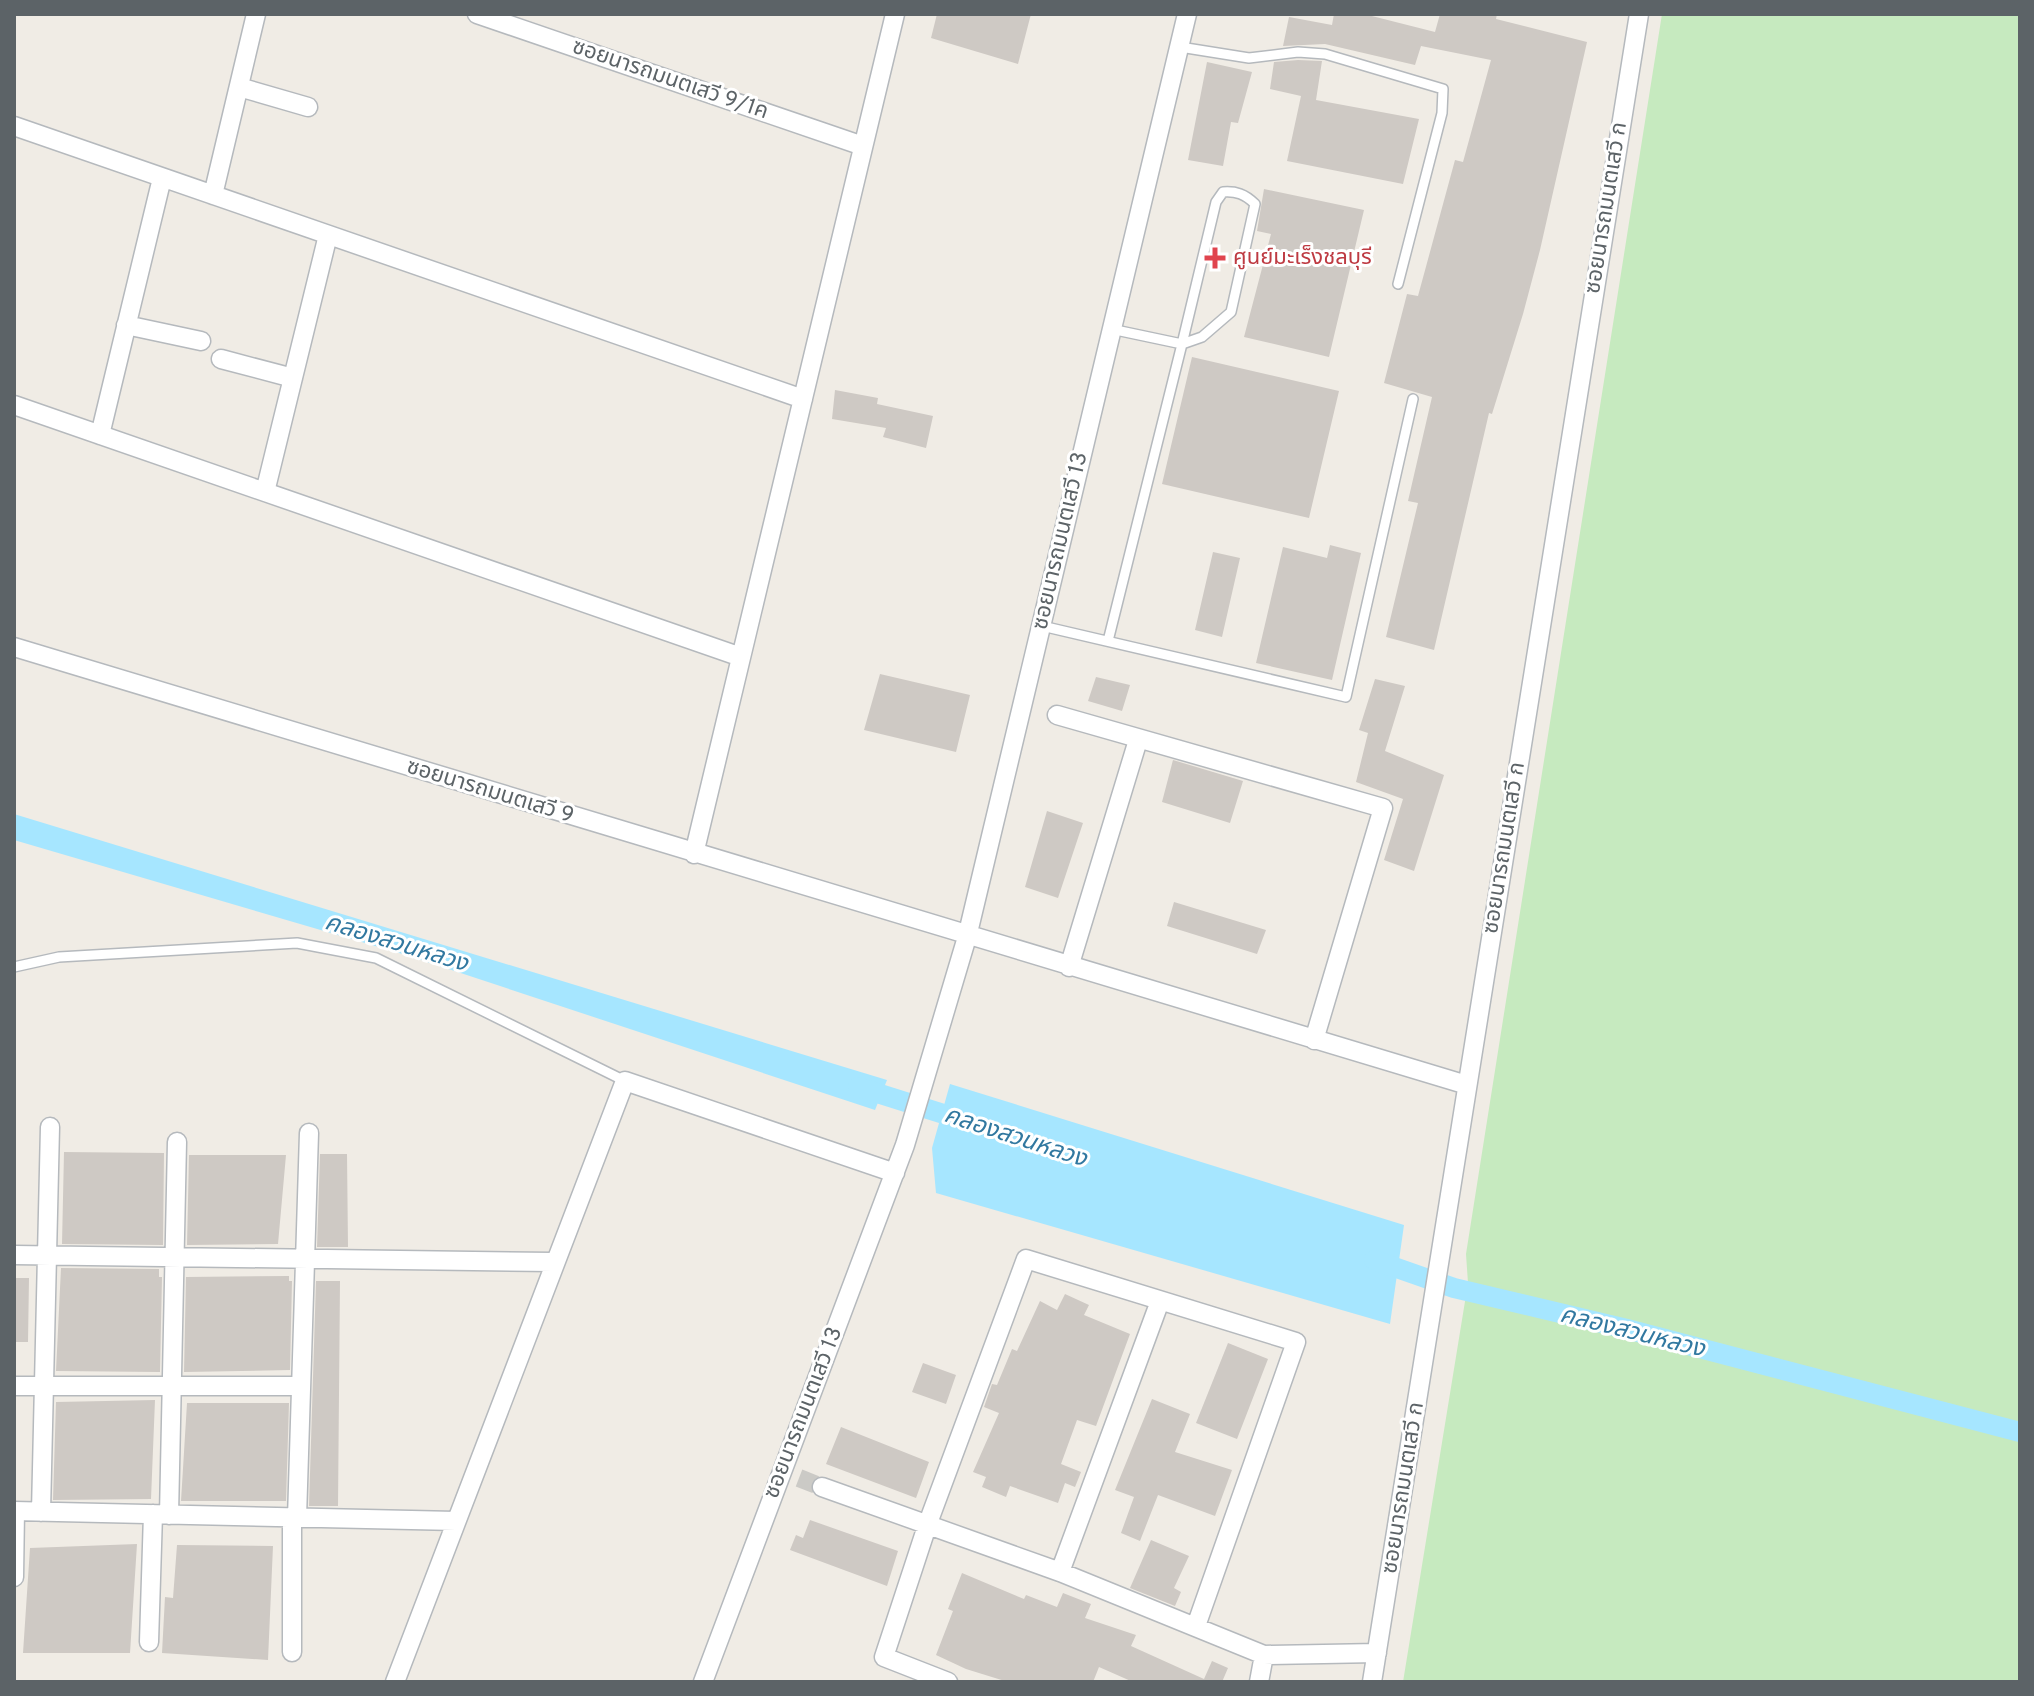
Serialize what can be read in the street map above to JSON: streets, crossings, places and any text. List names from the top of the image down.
{
  "streets": {
    "street": [
      "ซอยนารถมนตเสวี 9/1ค",
      "ซอยนารถมนตเสวี ก",
      "ซอยนารถมนตเสวี 13",
      "ซอยนารถมนตเสวี 9"
    ]
  },
  "crossings": [
    ["ซอยนารถมนตเสวี ก", "ซอยนารถมนตเสวี 9"],
    ["ซอยนารถมนตเสวี 13", "ซอยนารถมนตเสวี 9"]
  ],
  "water": ["คลองสวนหลวง"],
  "places": {
    "health": ["ศูนย์มะเร็งชลบุรี"]
  }
}
